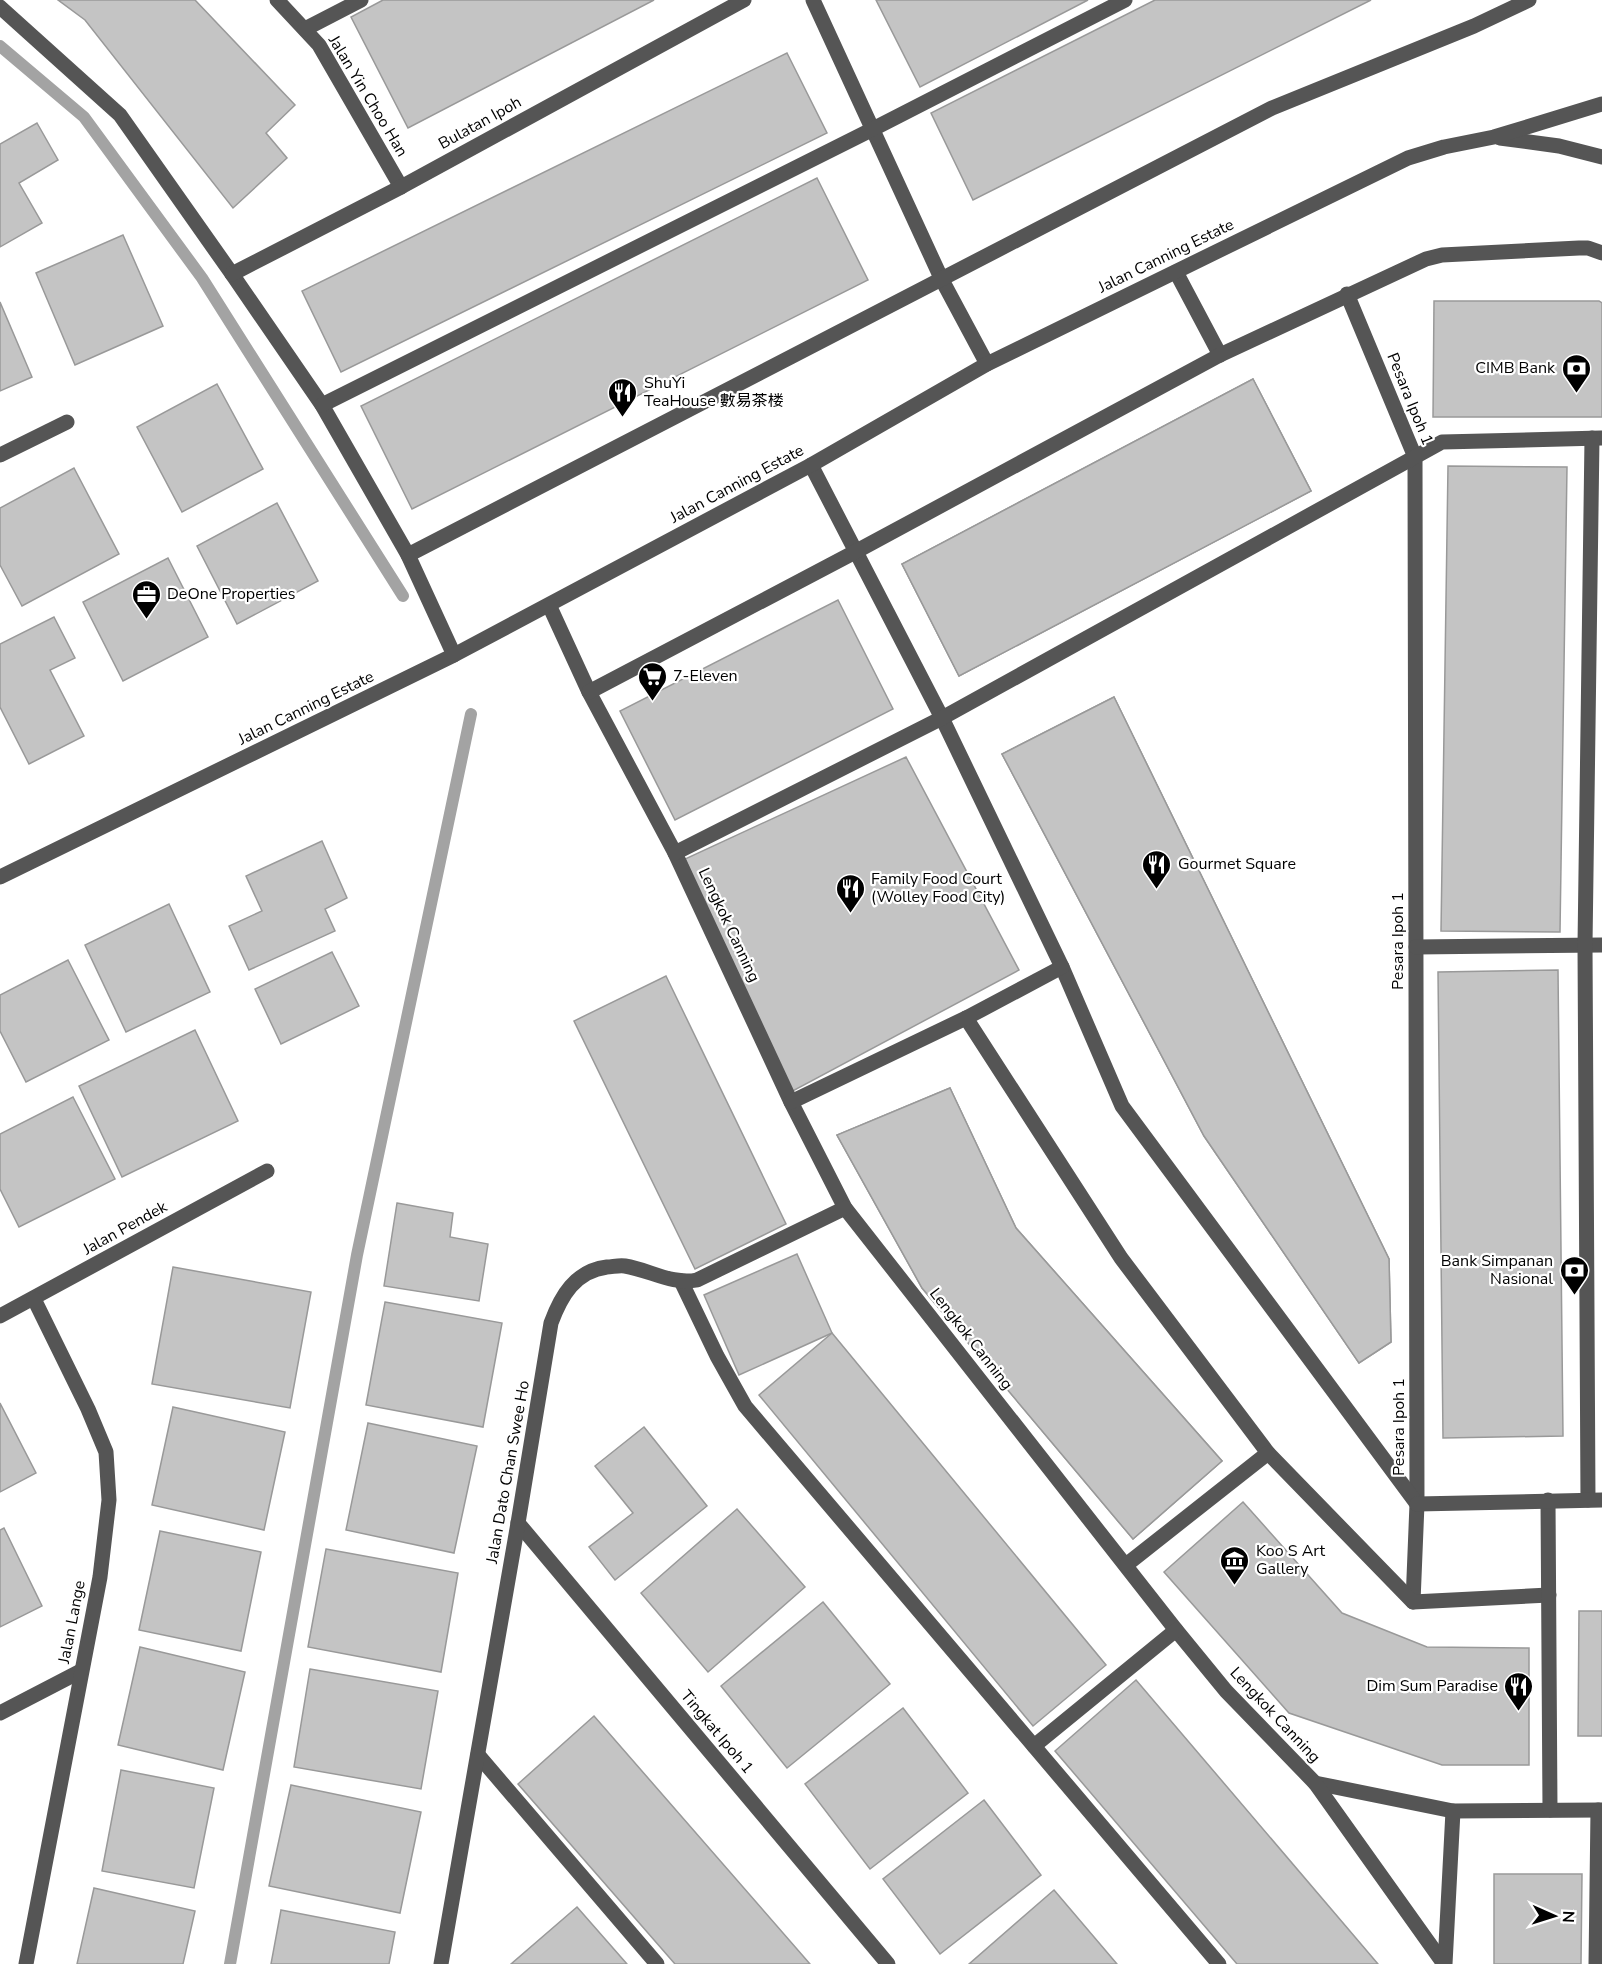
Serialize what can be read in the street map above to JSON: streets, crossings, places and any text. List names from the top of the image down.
{
  "streets": {
    "street": [
      "Jalan Yin Choo Han",
      "Bulatan Ipoh",
      "Jalan Canning Estate",
      "Pesara Ipoh 1",
      "Lengkok Canning",
      "Jalan Pendek",
      "Jalan Dato Chan Swee Ho",
      "Jalan Lange",
      "Tingkat Ipoh 1"
    ]
  },
  "crossings": [
    ["Jalan Yin Choo Han", "Bulatan Ipoh"],
    ["Jalan Canning Estate", "Lengkok Canning"],
    ["Lengkok Canning", "Jalan Dato Chan Swee Ho"],
    ["Jalan Pendek", "Jalan Lange"],
    ["Jalan Dato Chan Swee Ho", "Tingkat Ipoh 1"]
  ],
  "places": {
    "bank": ["CIMB Bank", "Bank Simpanan Nasional"],
    "restaurant": [
      "ShuYi TeaHouse 數易茶楼",
      "Gourmet Square",
      "Family Food Court (Wolley Food City)",
      "Dim Sum Paradise"
    ],
    "office": ["DeOne Properties"],
    "supermarket": ["7-Eleven"],
    "museum": ["Koo S Art Gallery"]
  },
  "north": "right"
}
